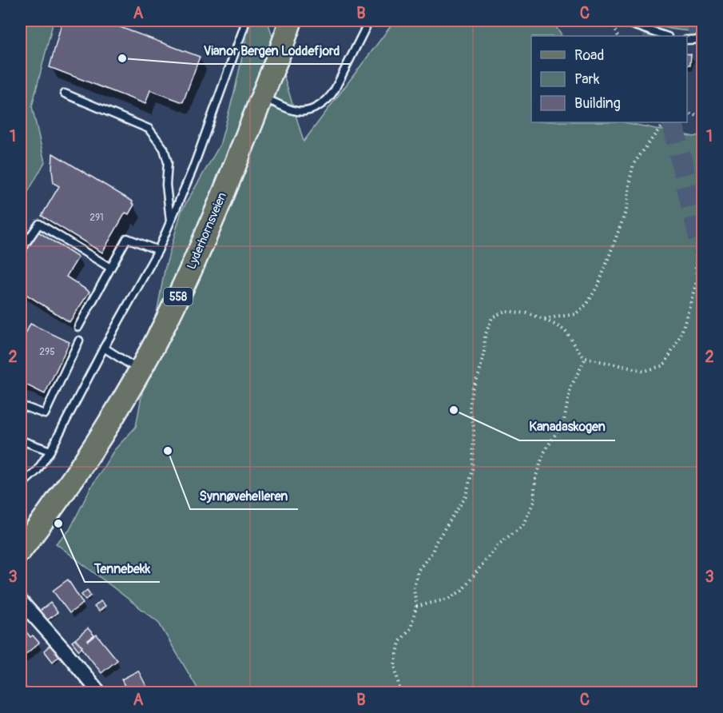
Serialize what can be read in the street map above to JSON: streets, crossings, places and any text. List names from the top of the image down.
{
  "streets": {
    "main road": ["Lyderhornsveien", "558"]
  },
  "places": [
    "Vianor Bergen Loddefjord",
    "Kanadaskogen",
    "Synnøvehelleren",
    "Tennebekk"
  ],
  "house_numbers": ["291", "295"],
  "legend": ["Road", "Park", "Building"],
  "grid": {
    "columns": ["A", "B", "C"],
    "rows": ["1", "2", "3"]
  }
}
